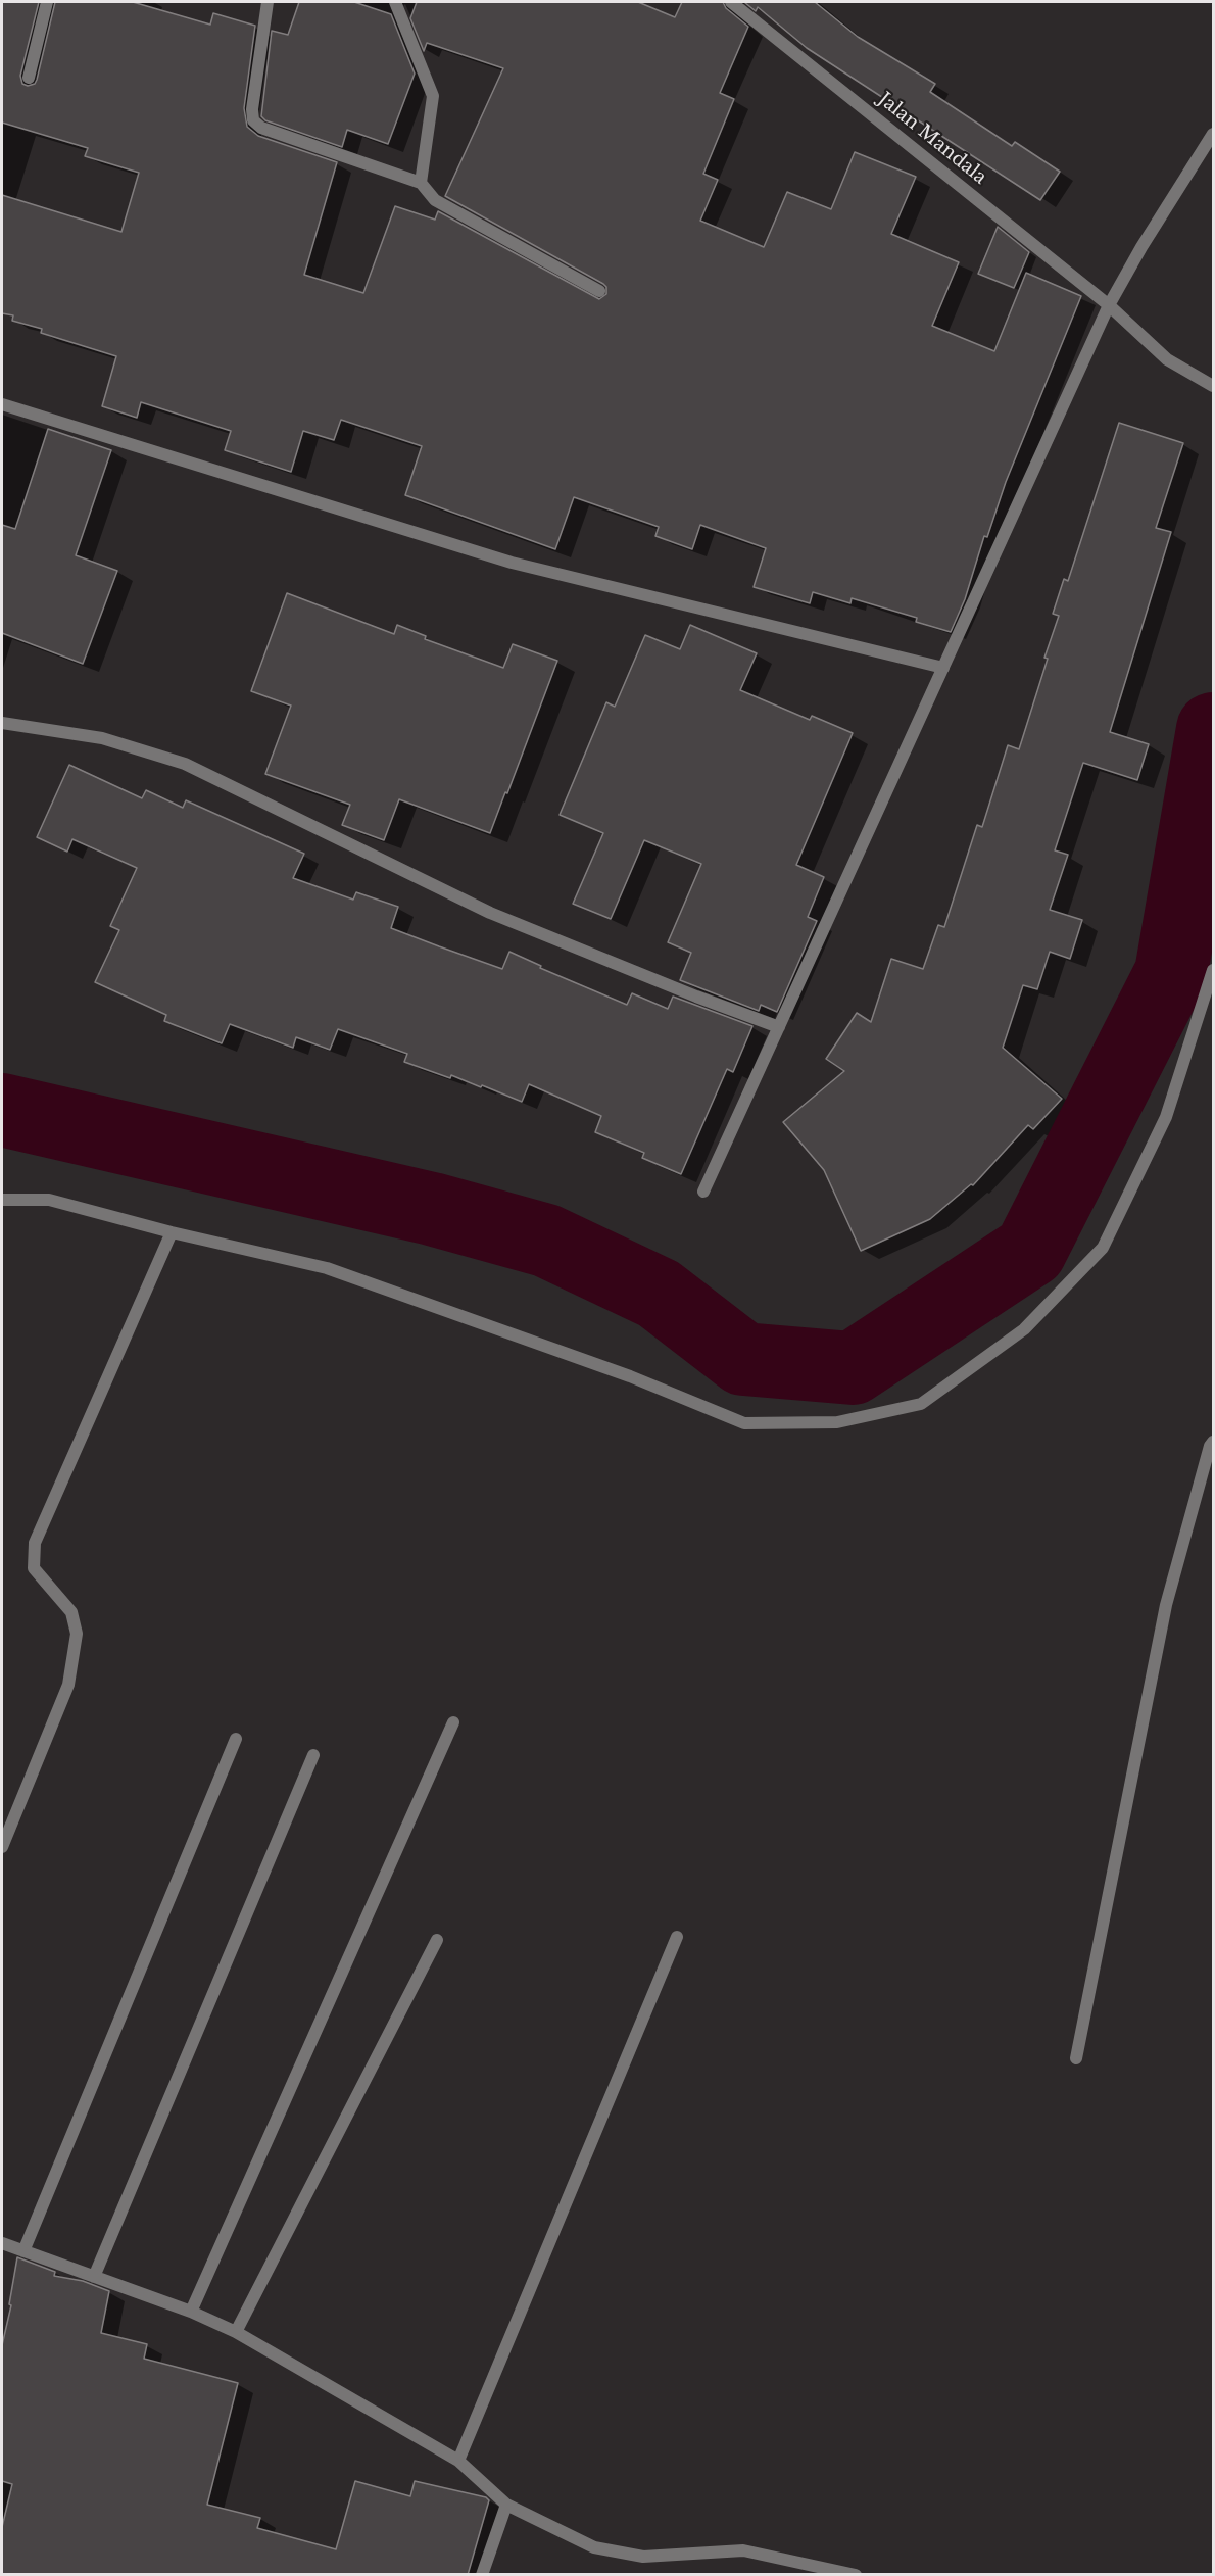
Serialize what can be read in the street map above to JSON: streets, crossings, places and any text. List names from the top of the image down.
{
  "streets": {
    "street": ["Jalan Mandala"]
  }
}
